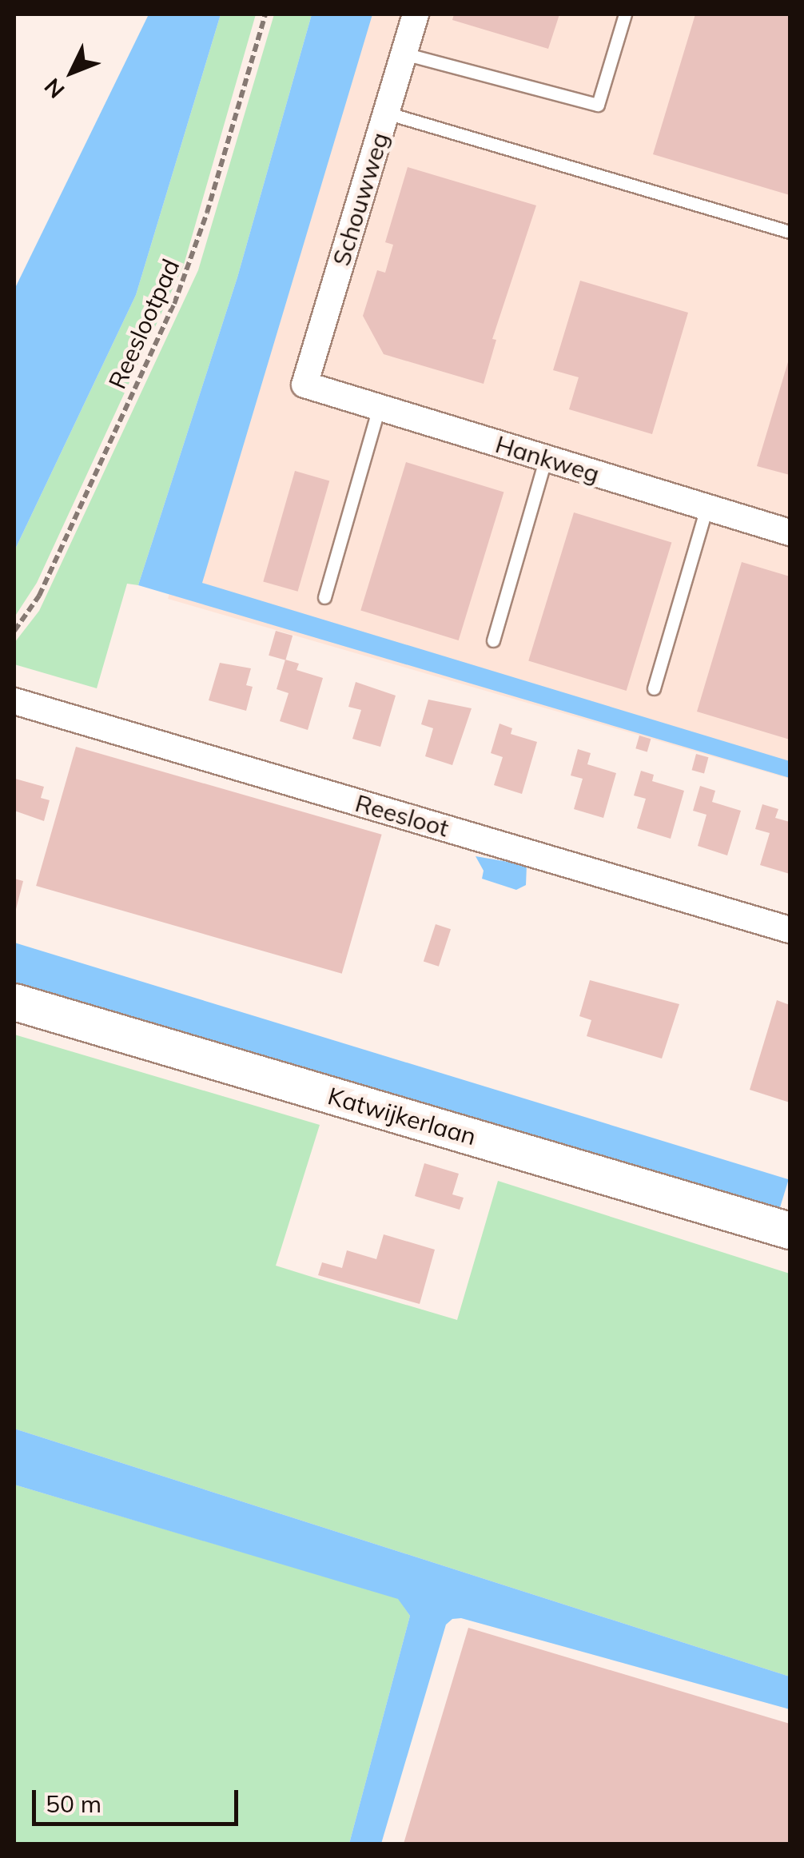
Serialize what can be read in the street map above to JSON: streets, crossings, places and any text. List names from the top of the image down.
{
  "streets": {
    "street": [
      "Schouwweg",
      "Hankweg",
      "Reesloot",
      "Katwijkerlaan"
    ],
    "path": ["Reeslootpad"]
  },
  "crossings": [
    ["Schouwweg", "Hankweg"]
  ],
  "scale_bar": "50 m",
  "north": "bottom left"
}
